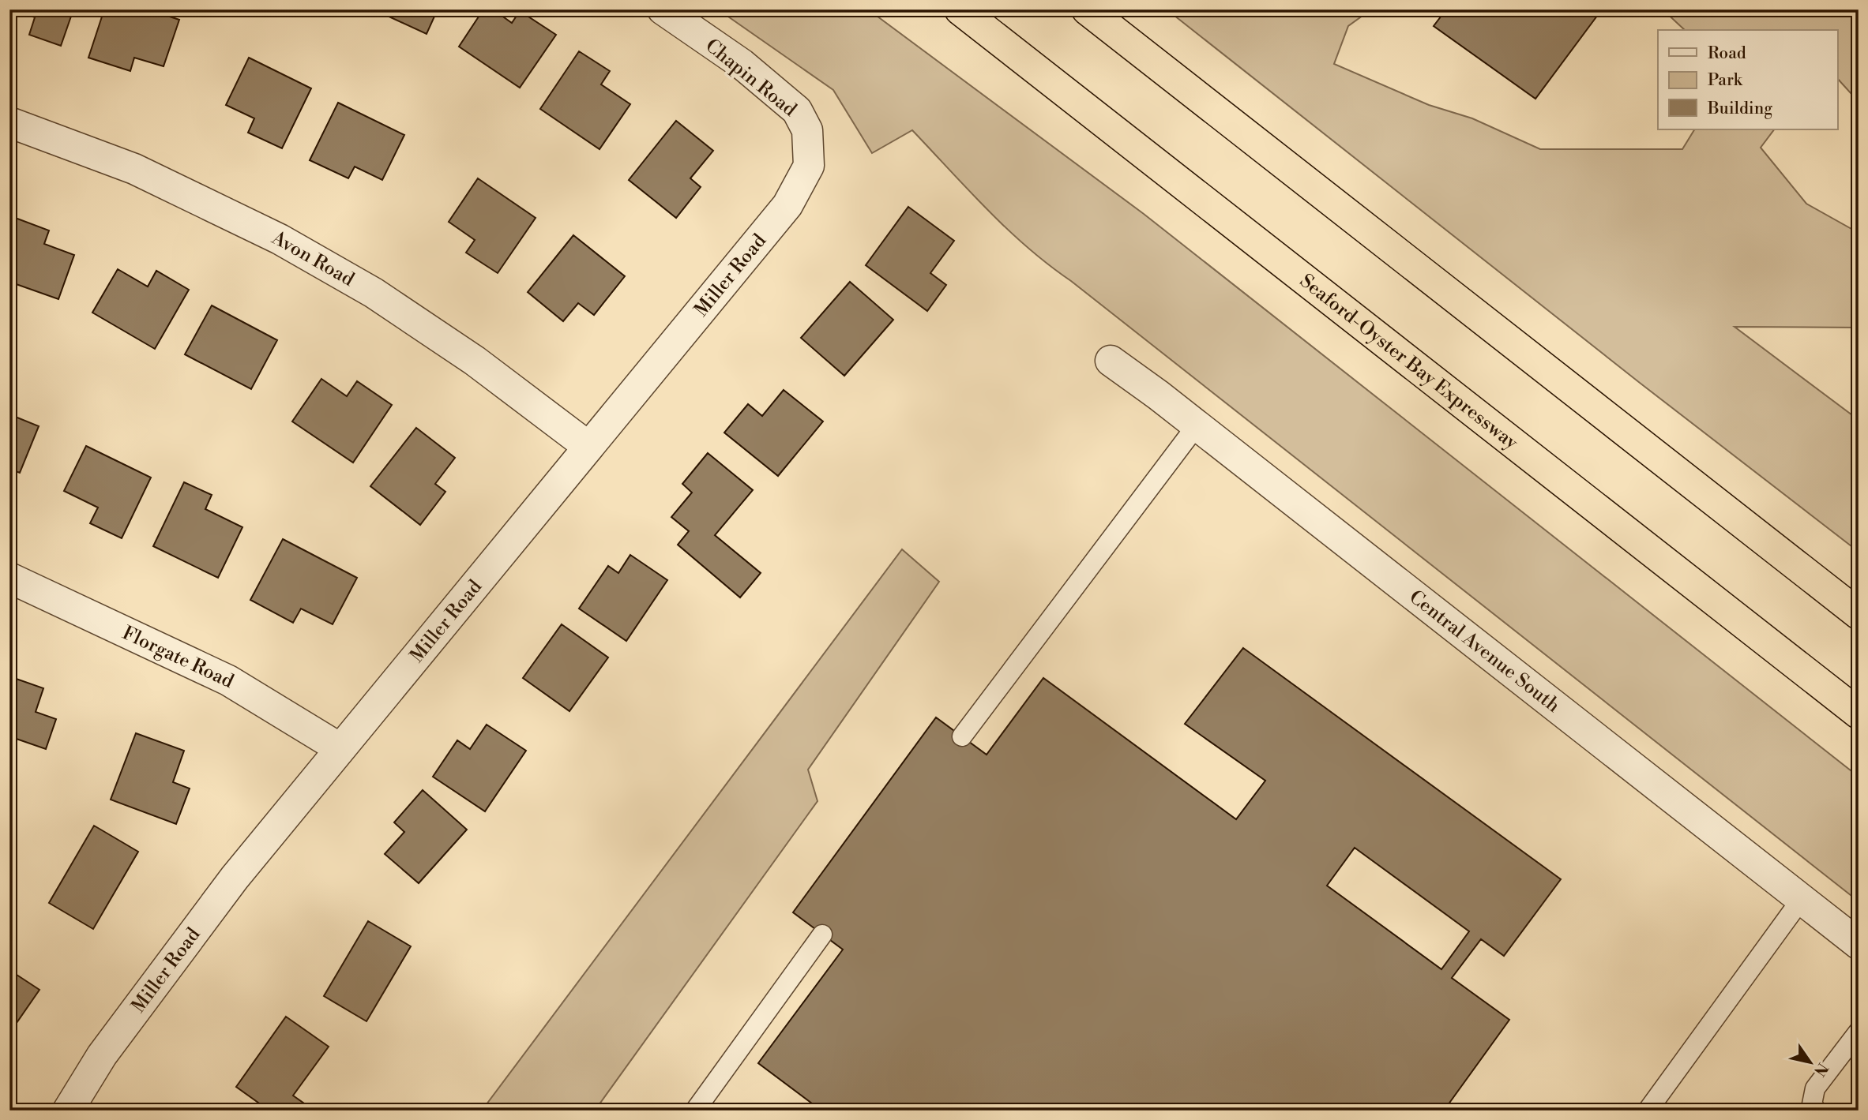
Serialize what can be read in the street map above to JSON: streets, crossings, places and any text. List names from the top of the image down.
{
  "streets": {
    "highway": ["Seaford-Oyster Bay Expressway"],
    "street": [
      "Chapin Road",
      "Avon Road",
      "Miller Road",
      "Central Avenue South",
      "Florgate Road"
    ]
  },
  "crossings": [
    ["Chapin Road", "Miller Road"],
    ["Avon Road", "Miller Road"],
    ["Miller Road", "Florgate Road"]
  ],
  "legend": ["Road", "Park", "Building"],
  "north": "bottom right"
}
